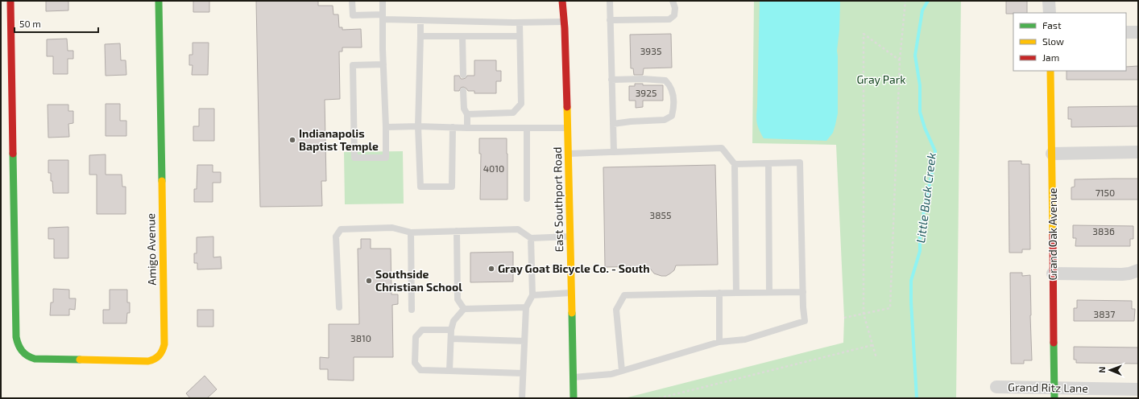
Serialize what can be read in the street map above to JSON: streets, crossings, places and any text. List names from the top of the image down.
{
  "streets": {
    "street": [
      "East Southport Road",
      "Grand Oak Avenue",
      "Amigo Avenue",
      "Grand Ritz Lane"
    ]
  },
  "crossings": [
    ["Grand Oak Avenue", "Grand Ritz Lane"]
  ],
  "water": ["Little Buck Creek"],
  "parks": ["Gray Park"],
  "places": ["Indianapolis Baptist Temple", "Gray Goat Bicycle Co. - South", "Southside Christian School"],
  "house_numbers": [
    "3935",
    "3925",
    "4010",
    "7150",
    "3855",
    "3836",
    "3837",
    "3810"
  ],
  "legend": ["Fast", "Slow", "Jam"],
  "scale_bar": "50 m",
  "north": "left"
}
